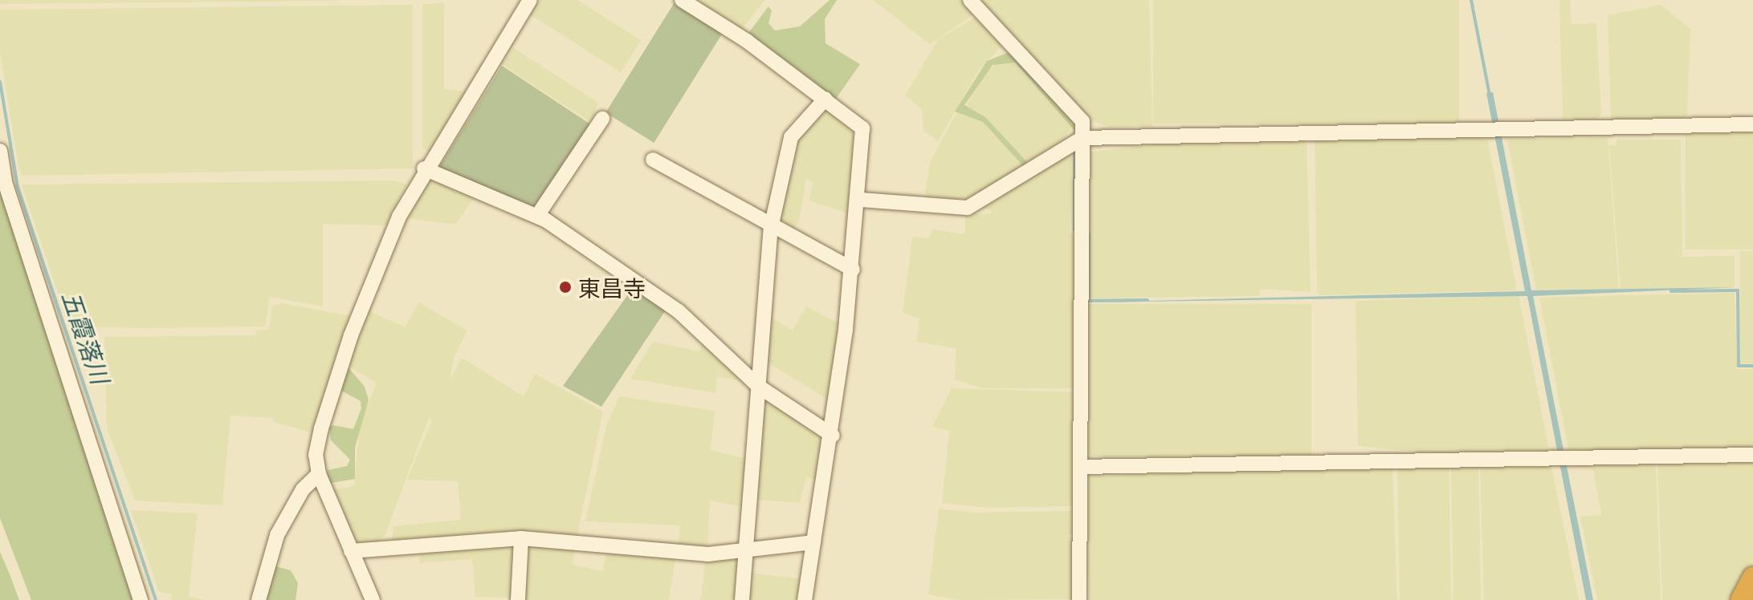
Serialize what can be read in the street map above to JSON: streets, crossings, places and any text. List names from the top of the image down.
{
  "water": ["五霞落川"],
  "places": ["東昌寺"]
}
